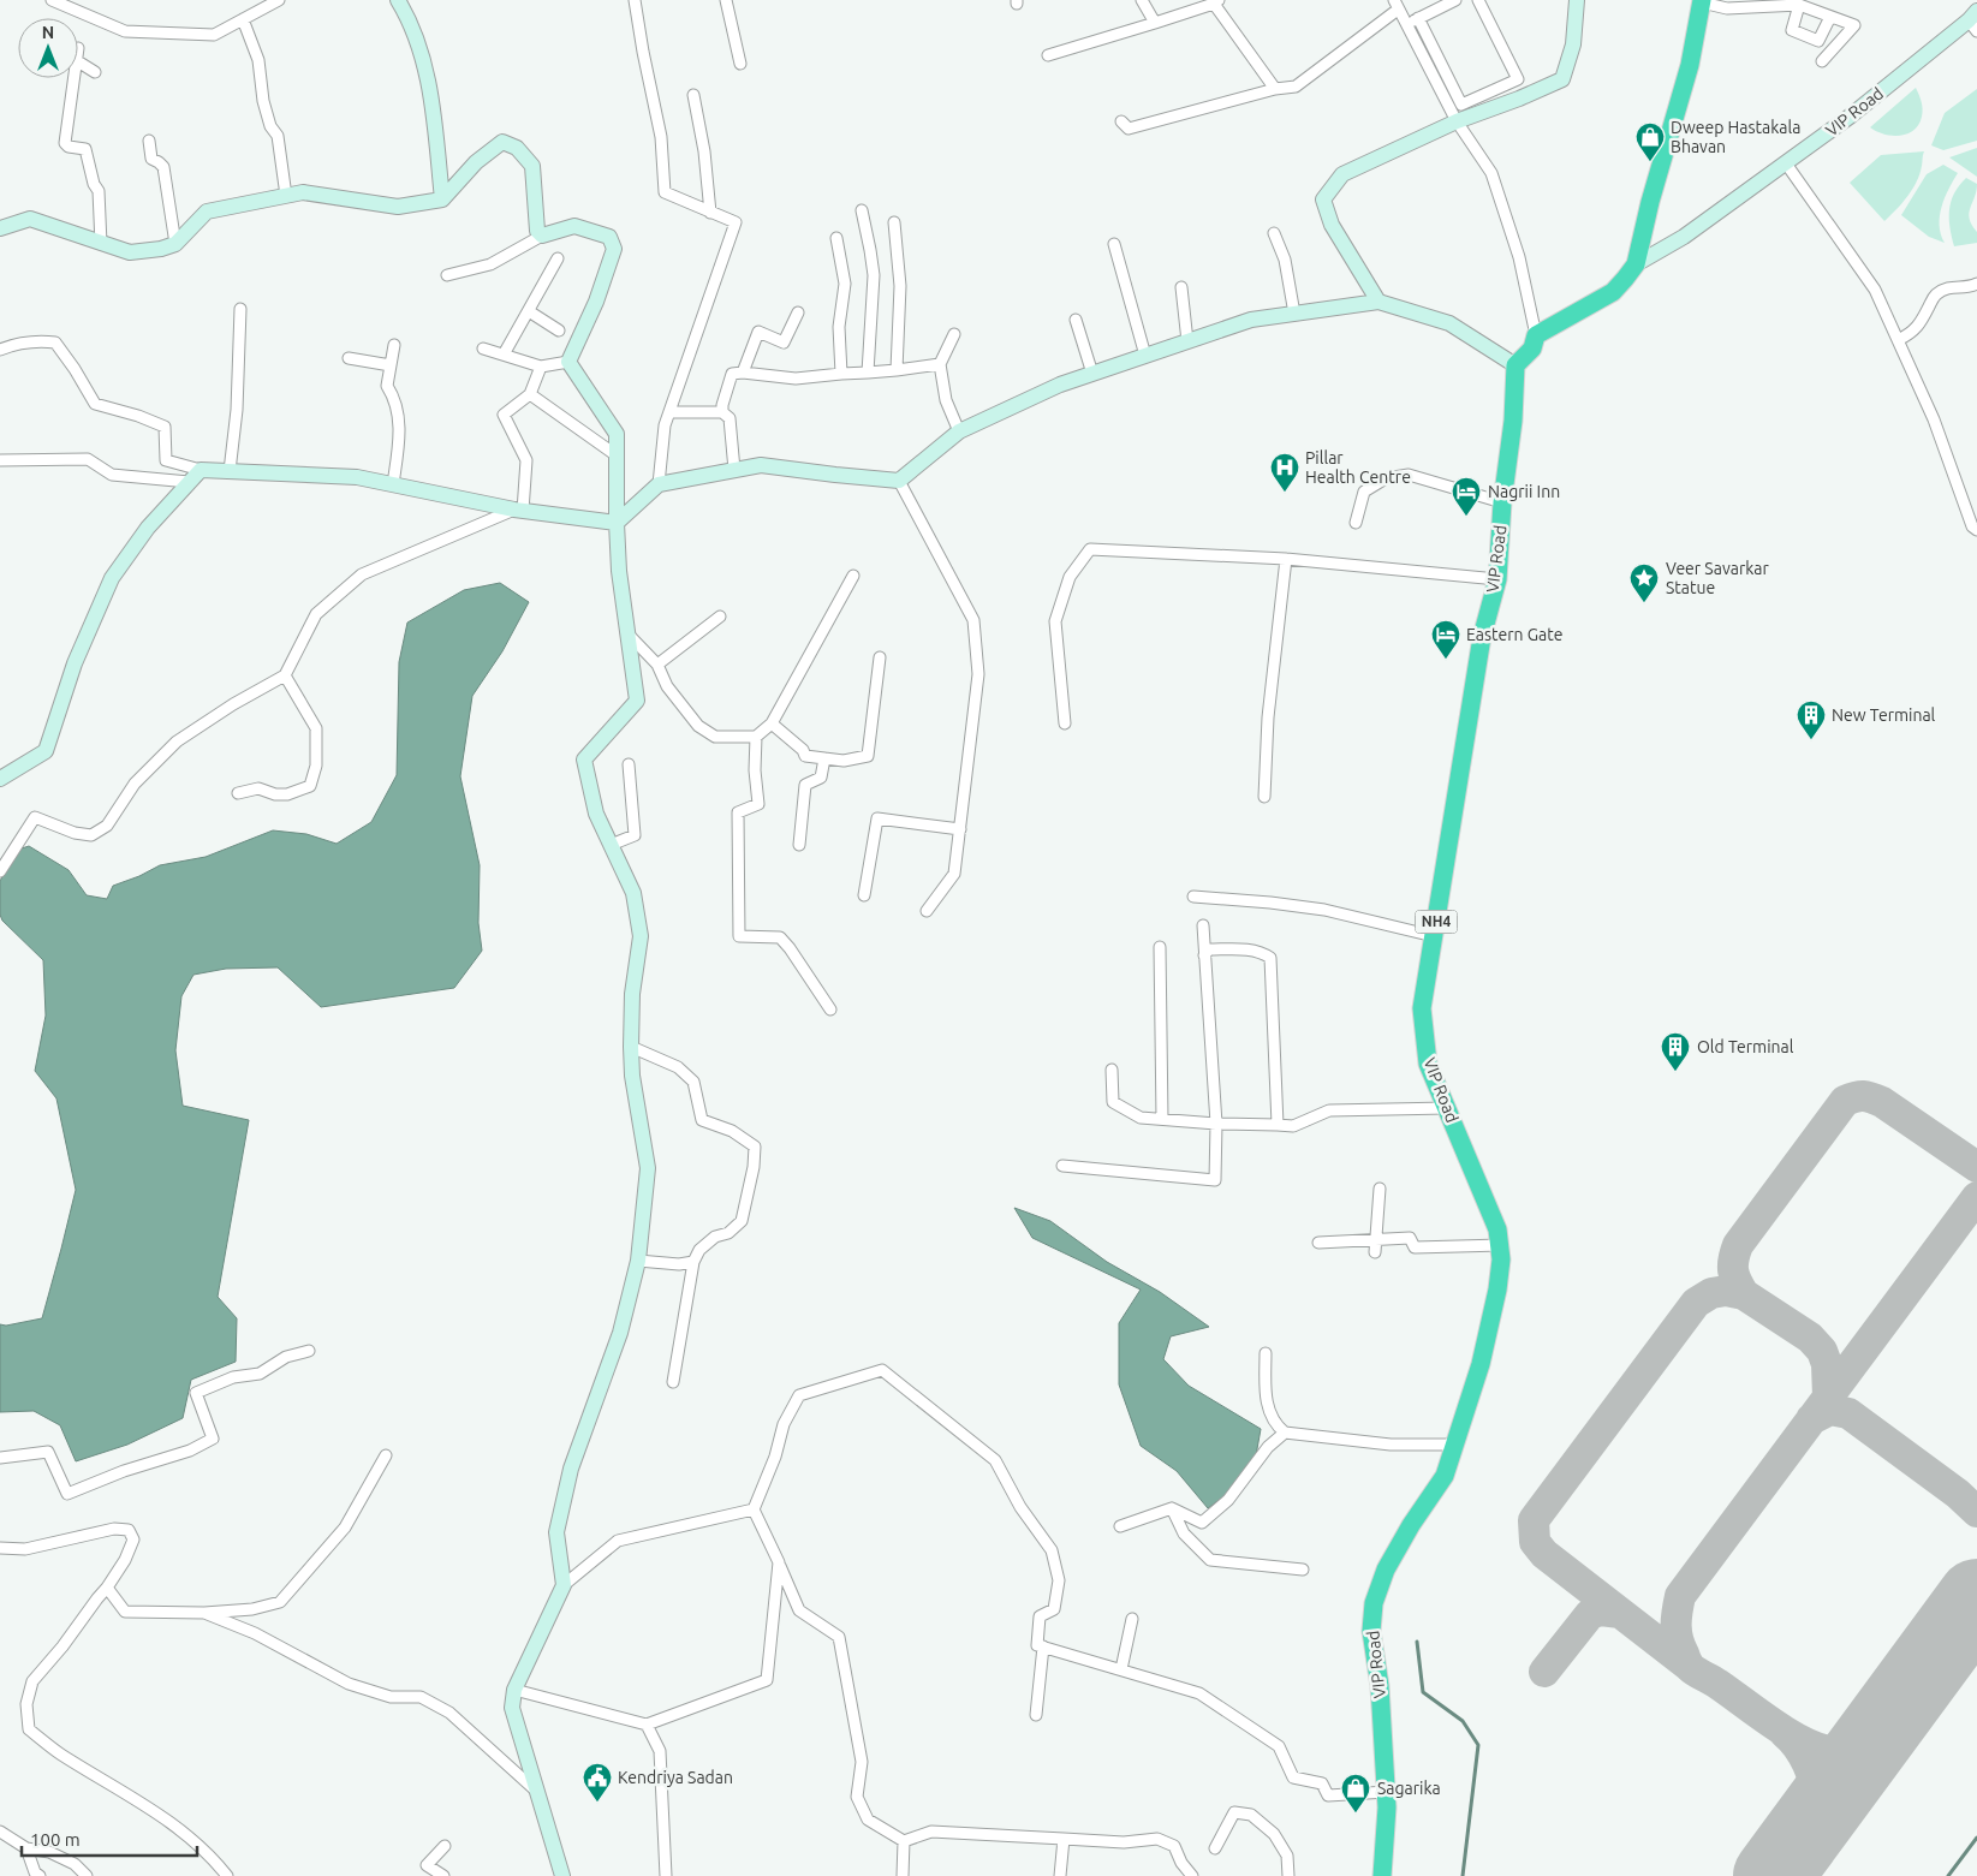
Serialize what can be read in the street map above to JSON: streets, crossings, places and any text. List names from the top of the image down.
{
  "streets": {
    "highway": ["VIP Road", "NH4"]
  },
  "places": {
    "shop": ["Dweep Hastakala Bhavan", "Sagarika"],
    "hospital": ["Pillar Health Centre"],
    "hotel": ["Nagrii Inn", "Eastern Gate"],
    "place": ["Veer Savarkar Statue"],
    "building": ["New Terminal", "Old Terminal"],
    "public building": ["Kendriya Sadan"]
  },
  "scale_bar": "100 m",
  "north": "top"
}
